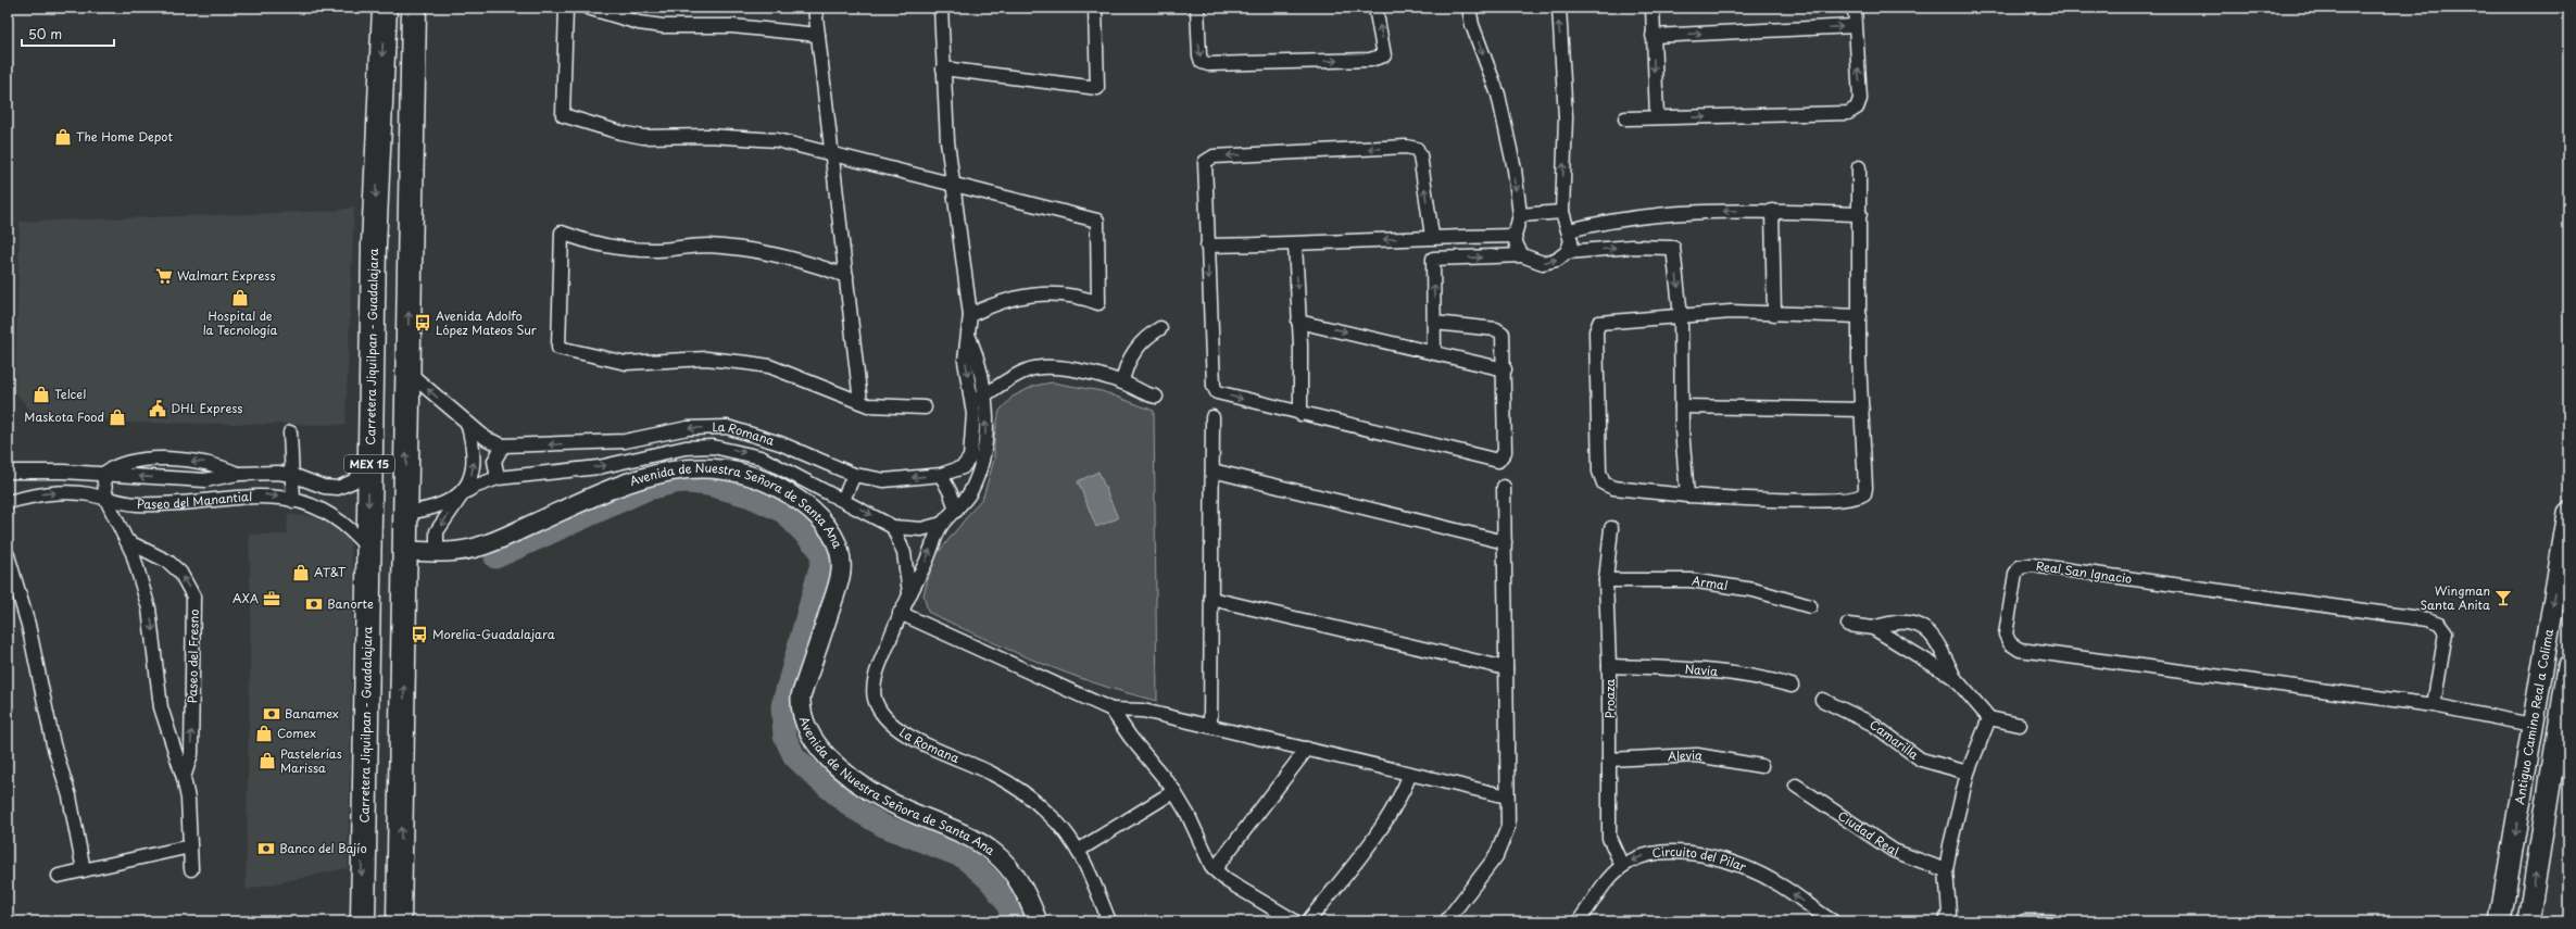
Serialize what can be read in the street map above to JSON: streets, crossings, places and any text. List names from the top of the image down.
{
  "streets": {
    "highway": ["Carretera Jiquilpan - Guadalajara", "MEX 15"],
    "main road": ["Antiguo Camino Real a Colima"],
    "street": [
      "La Romana",
      "Paseo del Manantial",
      "Avenida de Nuestra Señora de Santa Ana",
      "Real San Ignacio",
      "Armal",
      "Paseo del Fresno",
      "Navia",
      "Proaza",
      "Camarilla",
      "Alevia",
      "Ciudad Real",
      "Circuito del Pilar"
    ]
  },
  "crossings": [
    ["Carretera Jiquilpan - Guadalajara", "Paseo del Manantial"],
    ["La Romana", "MEX 15"],
    ["MEX 15", "Avenida de Nuestra Señora de Santa Ana"],
    ["Real San Ignacio", "Antiguo Camino Real a Colima"],
    ["Armal", "Proaza"],
    ["Navia", "Proaza"],
    ["Proaza", "Alevia"],
    ["Proaza", "Circuito del Pilar"]
  ],
  "one_way": ["Circuito del Pilar"],
  "places": {
    "shop": [
      "The Home Depot",
      "Hospital de la Tecnología",
      "Telcel",
      "Maskota Food",
      "AT&T",
      "Comex",
      "Pastelerías Marissa"
    ],
    "supermarket": ["Walmart Express"],
    "bus stop": ["Avenida Adolfo López Mateos Sur", "Morelia-Guadalajara"],
    "public building": ["DHL Express"],
    "bar": ["Wingman Santa Anita"],
    "office": ["AXA"],
    "bank": ["Banorte", "Banamex", "Banco del Bajío"]
  },
  "scale_bar": "50 m"
}
